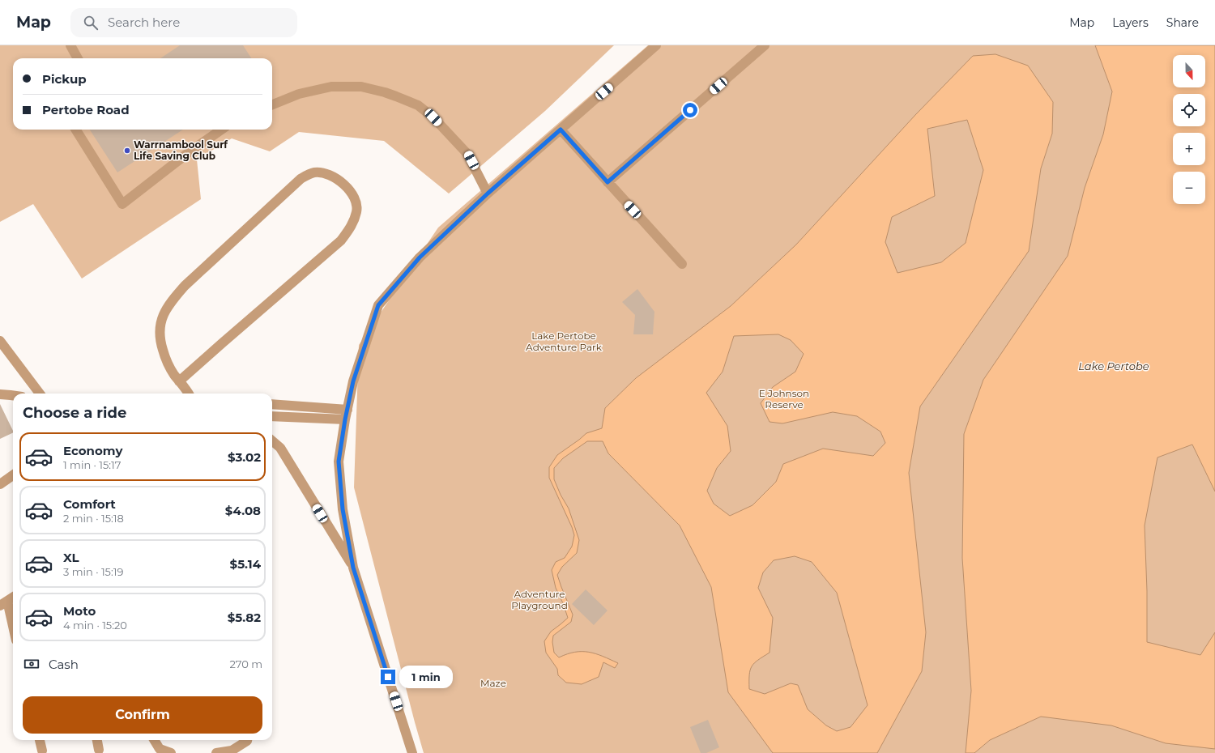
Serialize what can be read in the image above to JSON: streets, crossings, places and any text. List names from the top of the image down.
{
  "water": ["Lake Pertobe"],
  "parks": [
    "Lake Pertobe Adventure Park",
    "E Johnson Reserve",
    "Adventure Playground",
    "Maze"
  ],
  "places": ["Warrnambool Surf Life Saving Club"],
  "north": "bottom",
  "page": {
    "header": "Map",
    "search": "Search here",
    "nav": ["Map", "Layers", "Share"],
    "map_buttons": ["+", "−"],
    "banner": ["Pickup", "Pertobe Road"],
    "heading": "Choose a ride",
    "list": [
      {
        "name": "Economy",
        "note": "1 min · 15:17",
        "value": "$3.02"
      },
      {
        "name": "Comfort",
        "note": "2 min · 15:18",
        "value": "$4.08"
      },
      {
        "name": "XL",
        "note": "3 min · 15:19",
        "value": "$5.14"
      },
      {
        "name": "Moto",
        "note": "4 min · 15:20",
        "value": "$5.82"
      }
    ],
    "pay": ["Cash", "270 m"],
    "bubble": "1 min",
    "buttons": "Confirm"
  }
}
